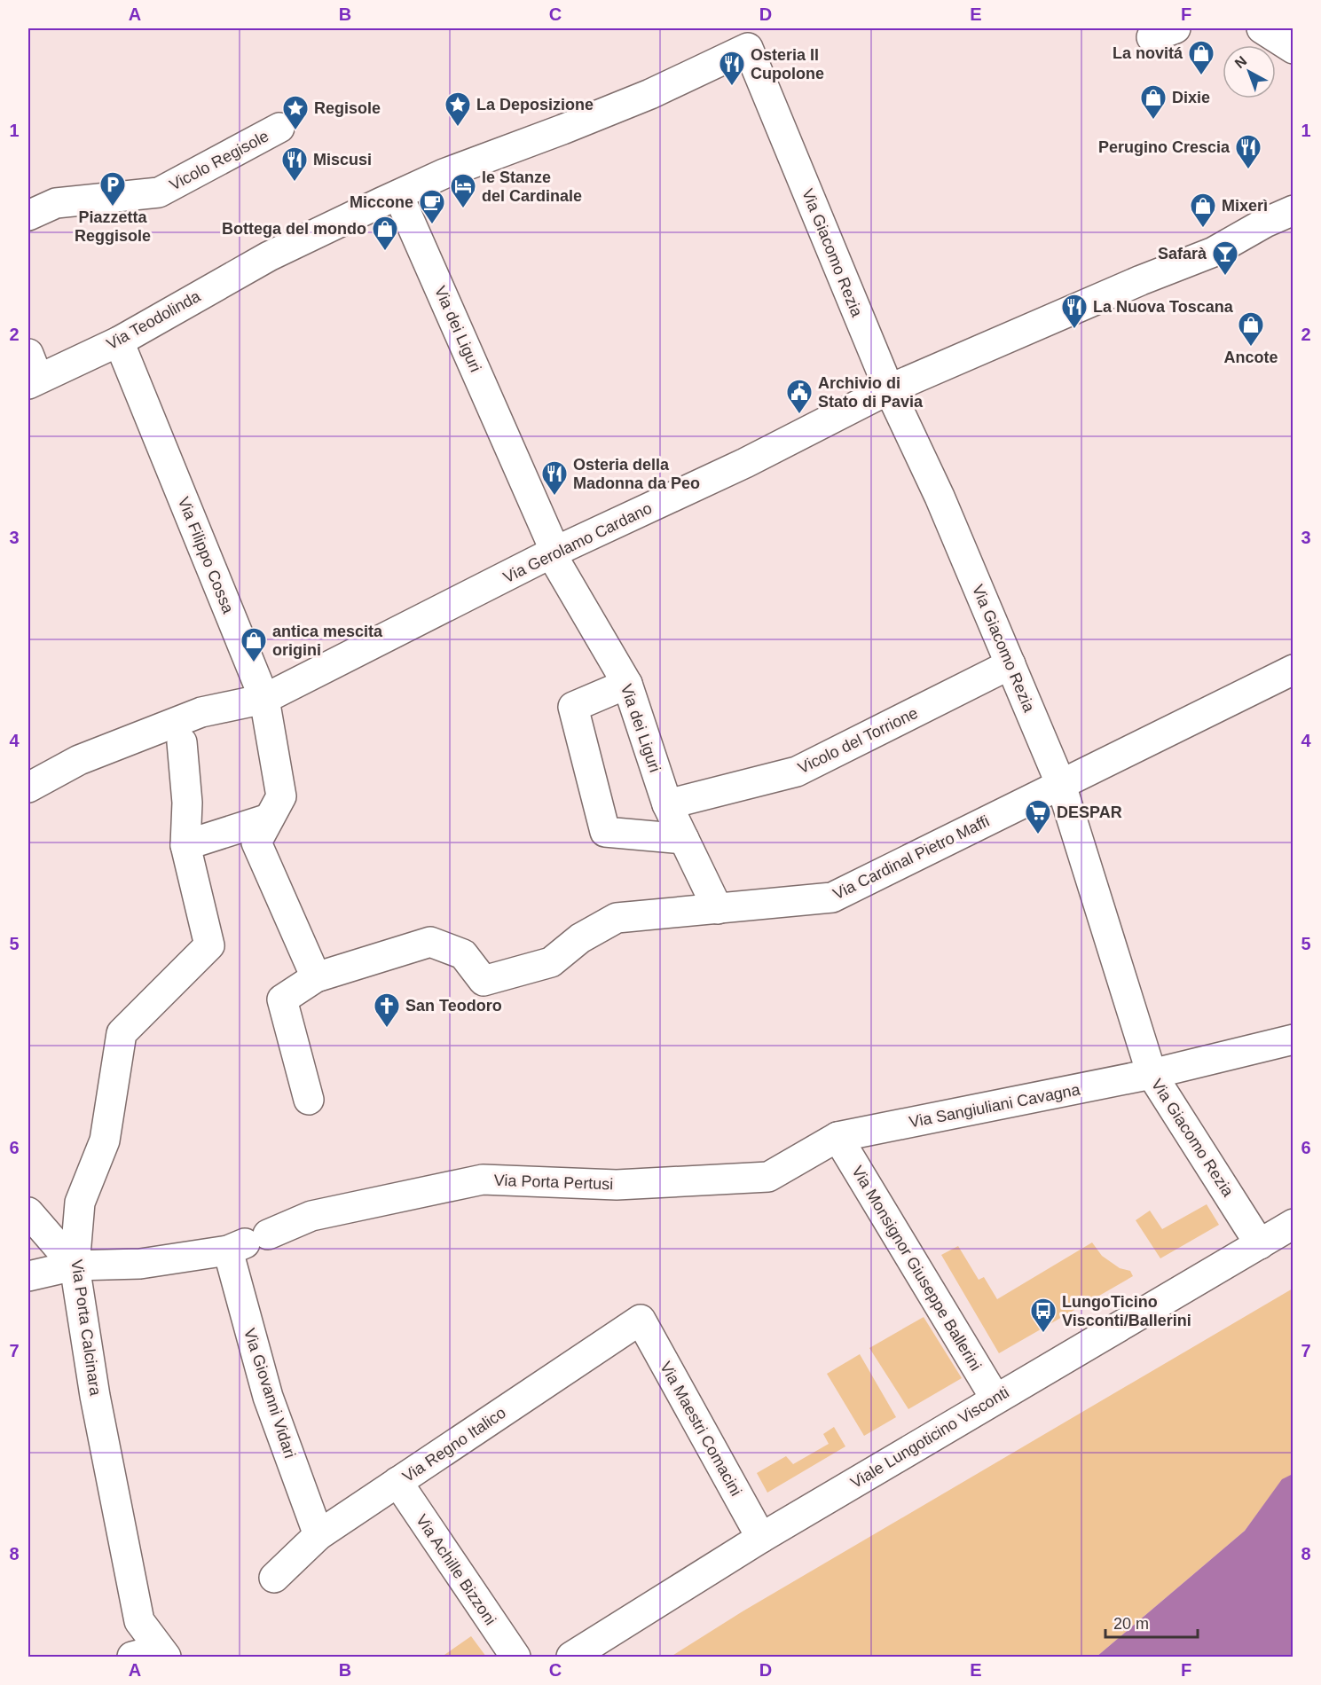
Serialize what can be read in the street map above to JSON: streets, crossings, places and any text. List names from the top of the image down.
{
  "streets": {
    "street": [
      "Vicolo Regisole",
      "Via Giacomo Rezia",
      "Via Teodolinda",
      "Via dei Liguri",
      "Via Gerolamo Cardano",
      "Via Filippo Cossa",
      "Vicolo del Torrione",
      "Via Cardinal Pietro Maffi",
      "Via Sangiuliani Cavagna",
      "Via Porta Pertusi",
      "Via Monsignor Giuseppe Ballerini",
      "Via Porta Calcinara",
      "Via Giovanni Vidari",
      "Via Maestri Comacini",
      "Viale Lungoticino Visconti",
      "Via Regno Italico",
      "Via Achille Bizzoni"
    ]
  },
  "crossings": [
    ["Via Giacomo Rezia", "Via Teodolinda"],
    ["Via Giacomo Rezia", "Via Gerolamo Cardano"],
    ["Via Giacomo Rezia", "Vicolo del Torrione"],
    ["Via Giacomo Rezia", "Via Cardinal Pietro Maffi"],
    ["Via Giacomo Rezia", "Via Sangiuliani Cavagna"],
    ["Via Giacomo Rezia", "Viale Lungoticino Visconti"],
    ["Via Teodolinda", "Via dei Liguri"],
    ["Via Teodolinda", "Via Filippo Cossa"],
    ["Via dei Liguri", "Via Gerolamo Cardano"],
    ["Via dei Liguri", "Vicolo del Torrione"],
    ["Via dei Liguri", "Via Cardinal Pietro Maffi"],
    ["Via Gerolamo Cardano", "Via Filippo Cossa"],
    ["Via Filippo Cossa", "Via Cardinal Pietro Maffi"],
    ["Via Sangiuliani Cavagna", "Via Porta Pertusi"],
    ["Via Sangiuliani Cavagna", "Via Monsignor Giuseppe Ballerini"],
    ["Via Porta Pertusi", "Via Monsignor Giuseppe Ballerini"],
    ["Via Porta Pertusi", "Via Porta Calcinara"],
    ["Via Porta Pertusi", "Via Giovanni Vidari"],
    ["Via Monsignor Giuseppe Ballerini", "Viale Lungoticino Visconti"],
    ["Via Giovanni Vidari", "Via Regno Italico"],
    ["Via Maestri Comacini", "Viale Lungoticino Visconti"],
    ["Via Maestri Comacini", "Via Regno Italico"],
    ["Via Regno Italico", "Via Achille Bizzoni"]
  ],
  "places": {
    "shop": [
      "La novitá",
      "Dixie",
      "Mixerì",
      "Bottega del mondo",
      "Ancote",
      "antica mescita origini"
    ],
    "restaurant": [
      "Osteria Il Cupolone",
      "Perugino Crescia",
      "Miscusi",
      "La Nuova Toscana",
      "Osteria della Madonna da Peo"
    ],
    "place": ["La Deposizione", "Regisole"],
    "parking": ["Piazzetta Reggisole"],
    "hotel": ["le Stanze del Cardinale"],
    "cafe": ["Miccone"],
    "bar": ["Safarà"],
    "public building": ["Archivio di Stato di Pavia"],
    "supermarket": ["DESPAR"],
    "church": ["San Teodoro"],
    "bus stop": ["LungoTicino Visconti/Ballerini"]
  },
  "scale_bar": "20 m",
  "north": "top left",
  "grid": {
    "columns": [
      "A",
      "B",
      "C",
      "D",
      "E",
      "F"
    ],
    "rows": [
      "1",
      "2",
      "3",
      "4",
      "5",
      "6",
      "7",
      "8"
    ]
  }
}
